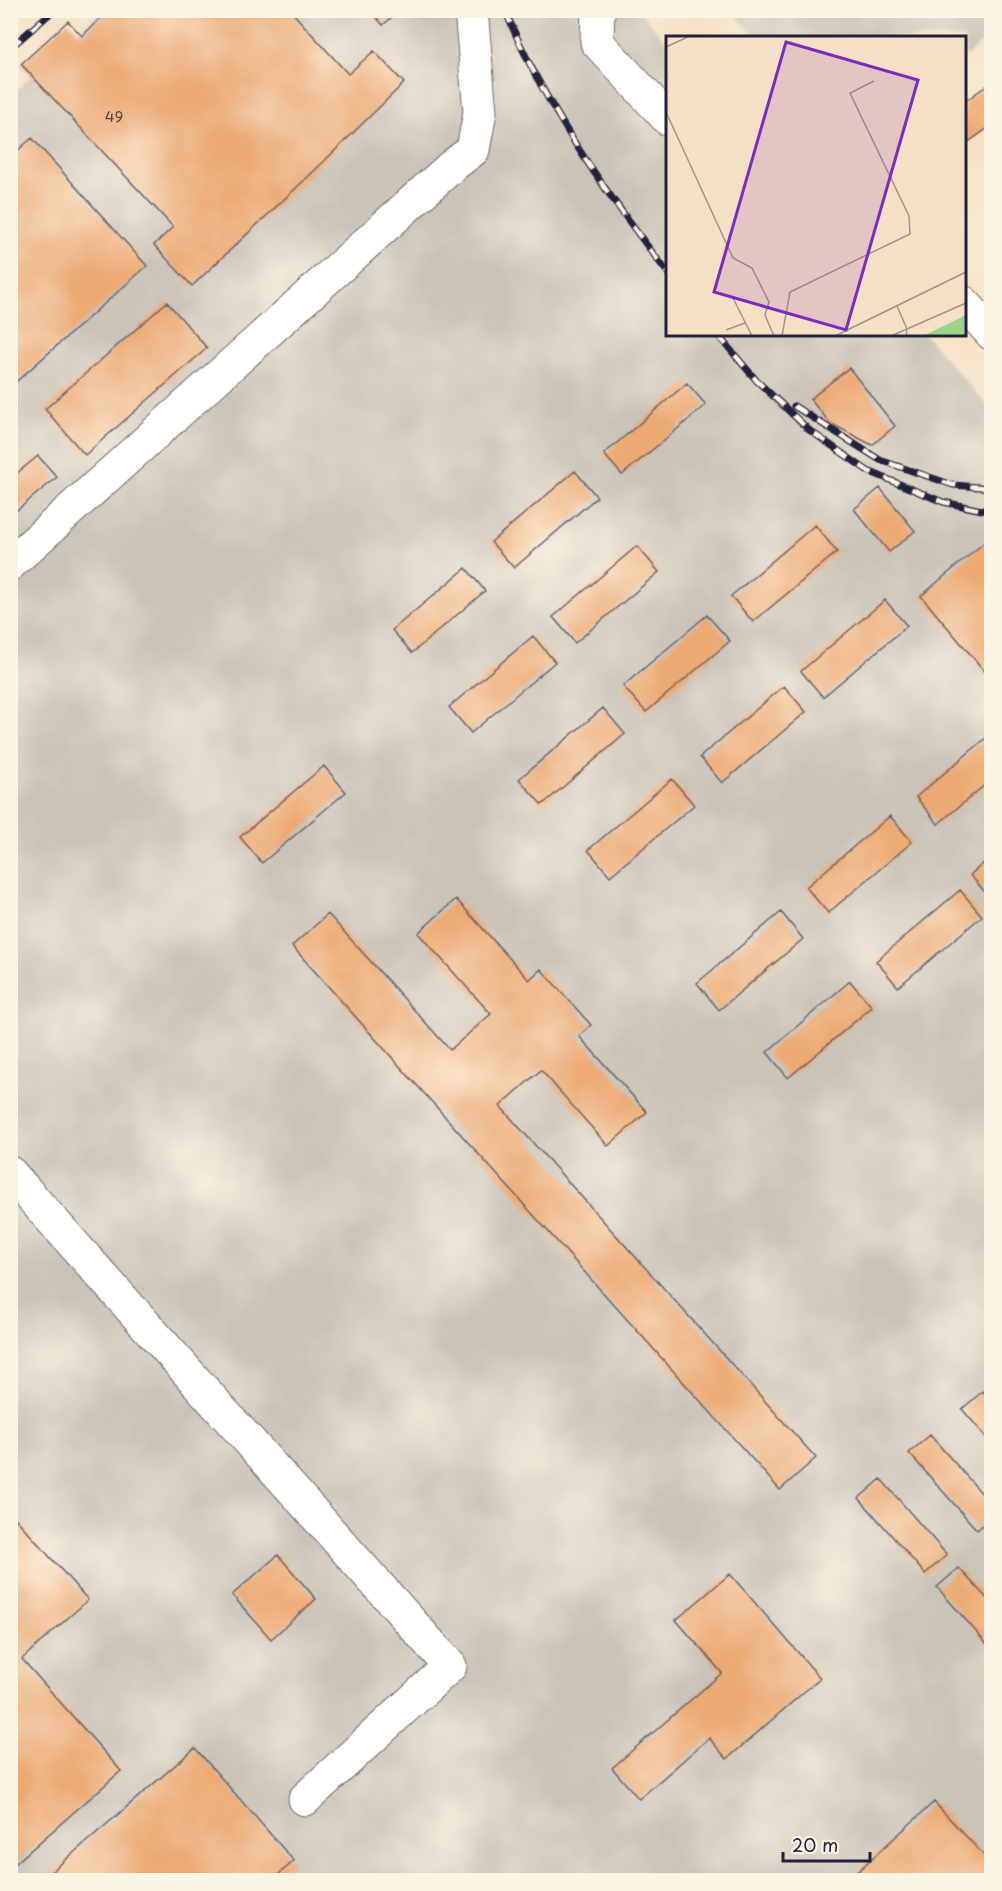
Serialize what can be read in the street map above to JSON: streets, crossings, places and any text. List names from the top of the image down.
{
  "house_numbers": ["49"],
  "scale_bar": "20 m"
}
